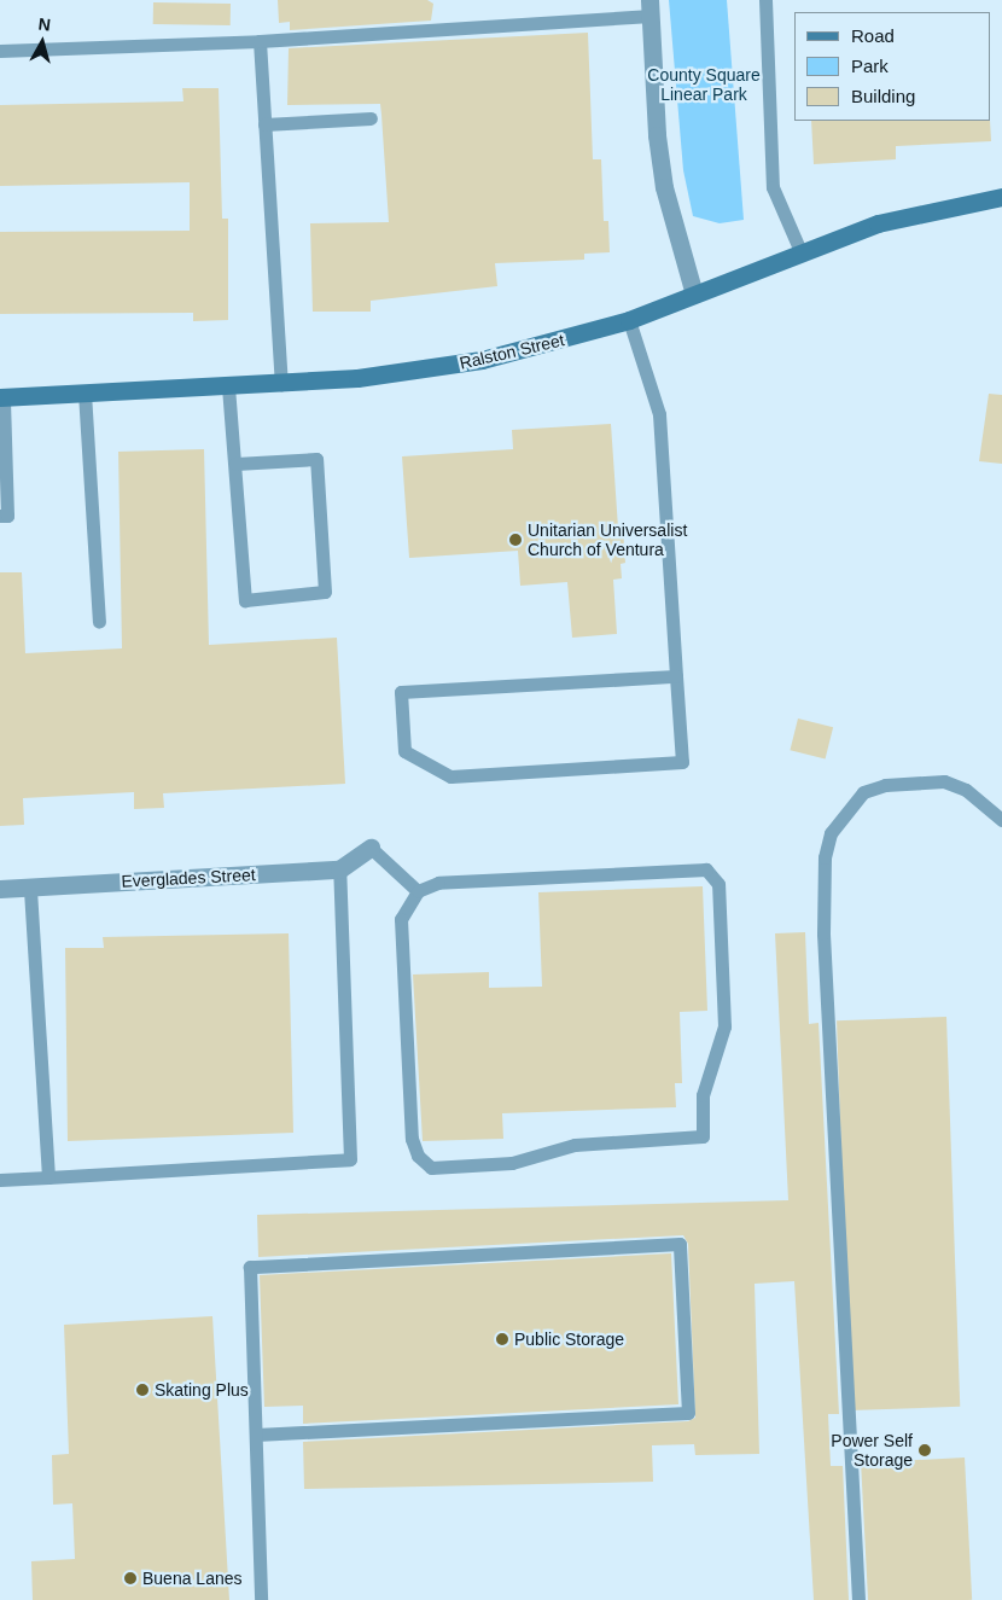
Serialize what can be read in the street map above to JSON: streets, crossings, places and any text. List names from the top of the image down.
{
  "streets": {
    "street": ["Ralston Street", "Everglades Street"]
  },
  "parks": ["County Square Linear Park"],
  "places": [
    "Unitarian Universalist Church of Ventura",
    "Public Storage",
    "Skating Plus",
    "Power Self Storage",
    "Buena Lanes"
  ],
  "legend": ["Road", "Park", "Building"],
  "north": "top"
}
